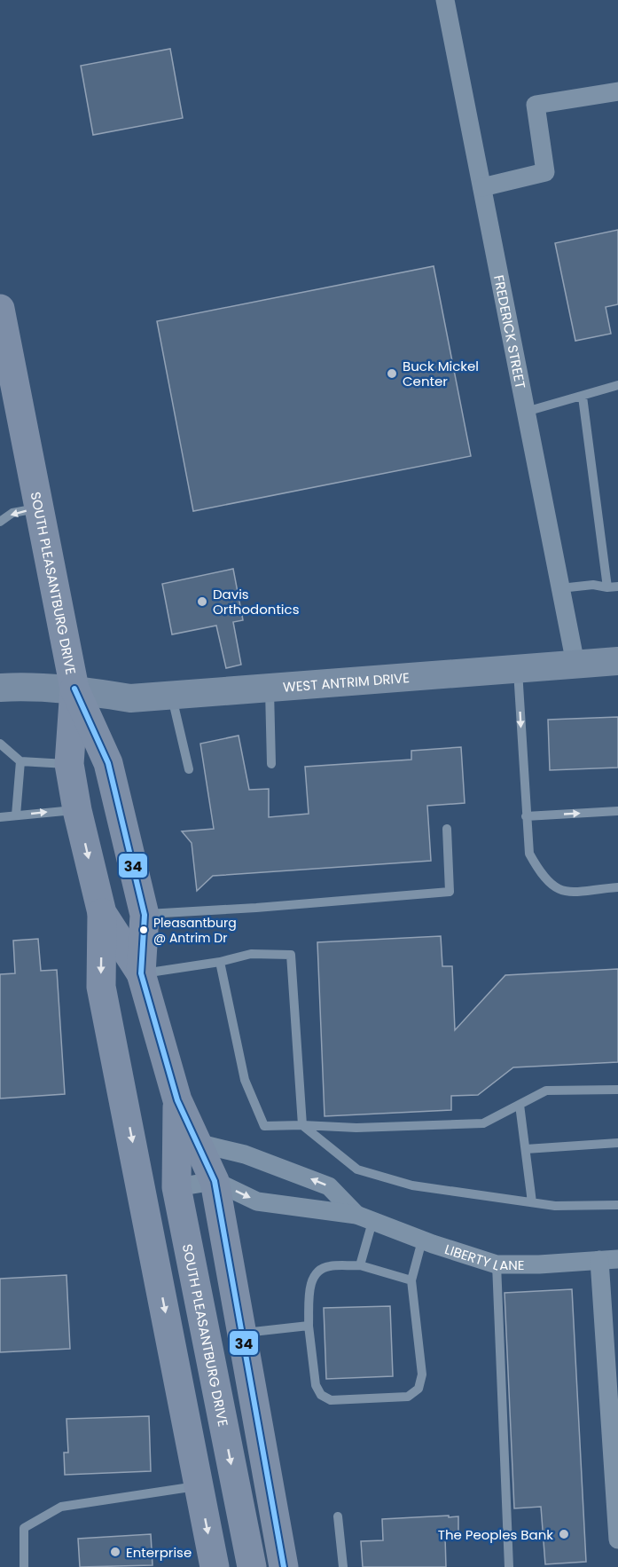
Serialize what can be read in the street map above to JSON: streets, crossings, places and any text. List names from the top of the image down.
{
  "streets": {
    "main road": ["SOUTH PLEASANTBURG DRIVE"],
    "street": ["FREDERICK STREET", "WEST ANTRIM DRIVE", "LIBERTY LANE"]
  },
  "crossings": [
    ["FREDERICK STREET", "WEST ANTRIM DRIVE"],
    ["SOUTH PLEASANTBURG DRIVE", "WEST ANTRIM DRIVE"]
  ],
  "places": [
    "Buck Mickel Center",
    "Davis Orthodontics",
    "Pleasantburg @ Antrim Dr",
    "The Peoples Bank",
    "Enterprise"
  ],
  "lines": ["transit line 34"]
}
